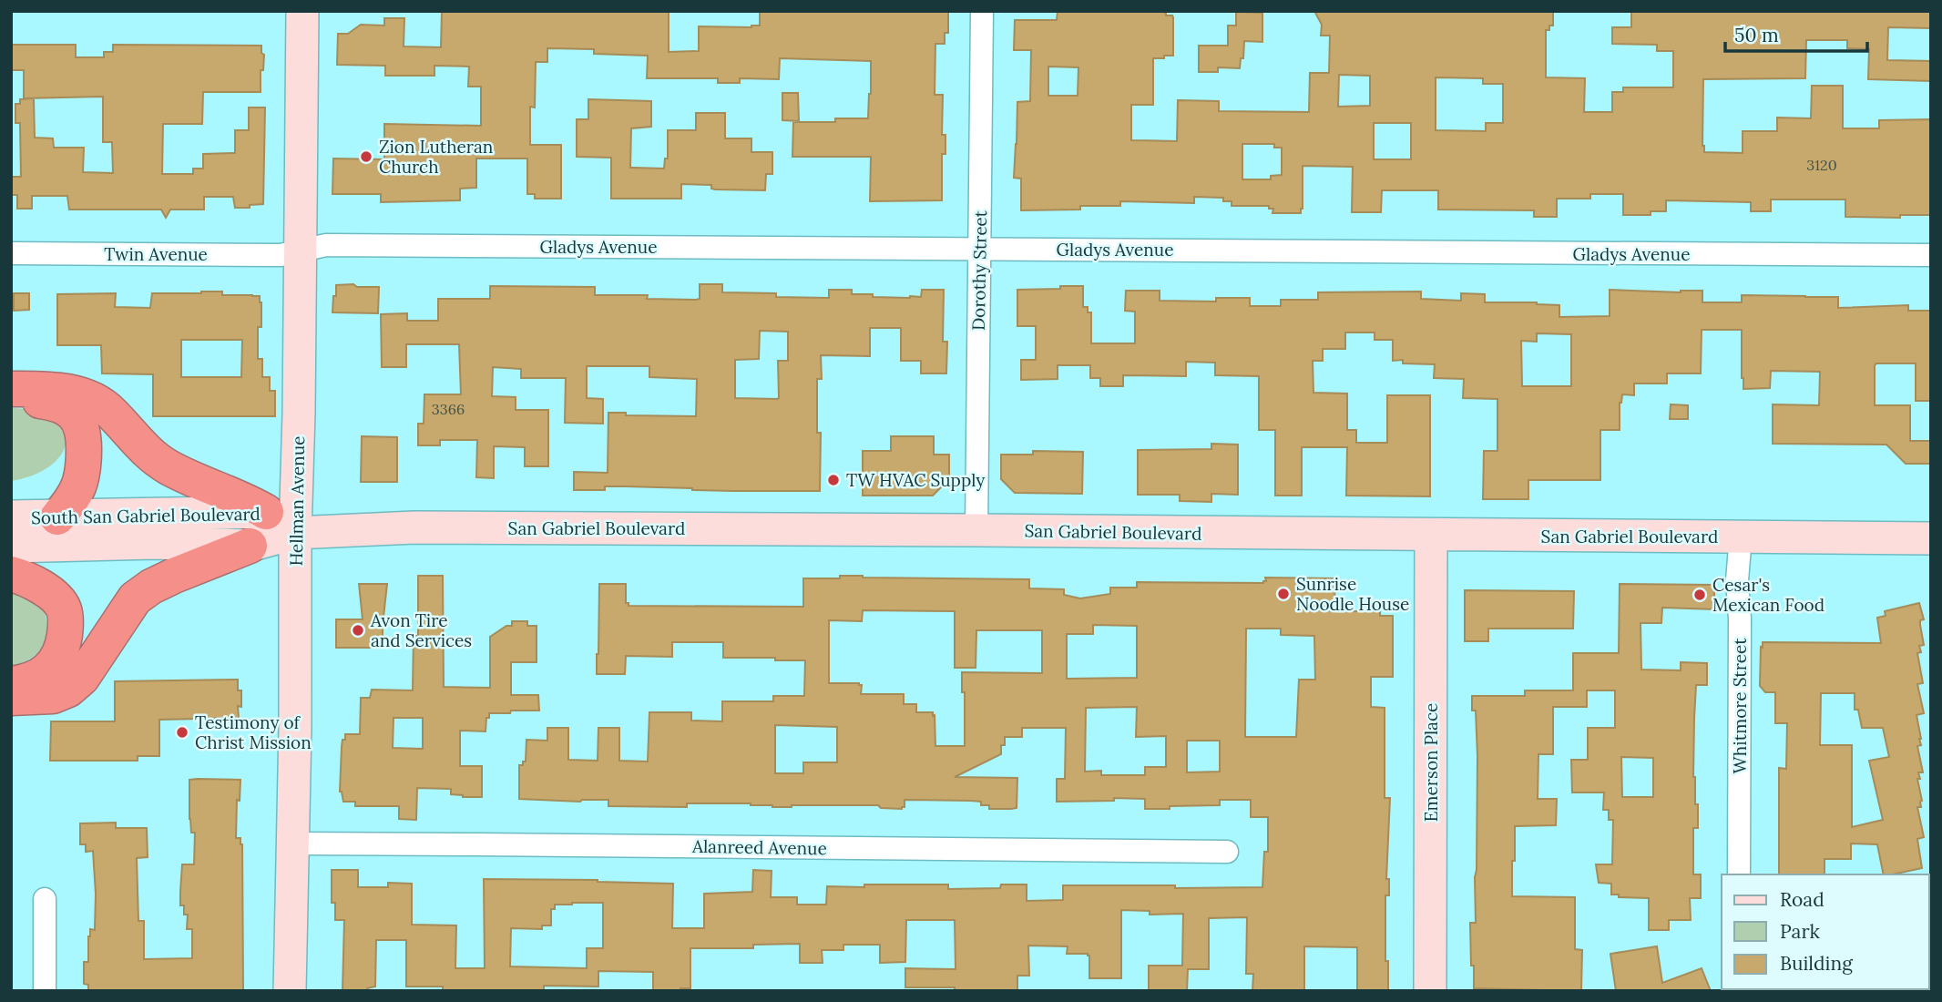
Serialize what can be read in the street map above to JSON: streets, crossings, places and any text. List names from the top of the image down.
{
  "streets": {
    "main road": [
      "Hellman Avenue",
      "South San Gabriel Boulevard",
      "San Gabriel Boulevard",
      "Emerson Place"
    ],
    "street": [
      "Gladys Avenue",
      "Twin Avenue",
      "Dorothy Street",
      "Whitmore Street",
      "Alanreed Avenue"
    ]
  },
  "crossings": [
    ["Gladys Avenue", "Twin Avenue"],
    ["Gladys Avenue", "Dorothy Street"],
    ["Gladys Avenue", "Hellman Avenue"],
    ["Twin Avenue", "Hellman Avenue"],
    ["Dorothy Street", "San Gabriel Boulevard"],
    ["Hellman Avenue", "South San Gabriel Boulevard"],
    ["Hellman Avenue", "San Gabriel Boulevard"],
    ["Hellman Avenue", "Alanreed Avenue"],
    ["South San Gabriel Boulevard", "San Gabriel Boulevard"],
    ["San Gabriel Boulevard", "Whitmore Street"],
    ["San Gabriel Boulevard", "Emerson Place"]
  ],
  "places": [
    "Zion Lutheran Church",
    "TW HVAC Supply",
    "Sunrise Noodle House",
    "Cesar's Mexican Food",
    "Avon Tire and Services",
    "Testimony of Christ Mission"
  ],
  "house_numbers": ["3120", "3366"],
  "legend": ["Road", "Park", "Building"],
  "scale_bar": "50 m"
}
